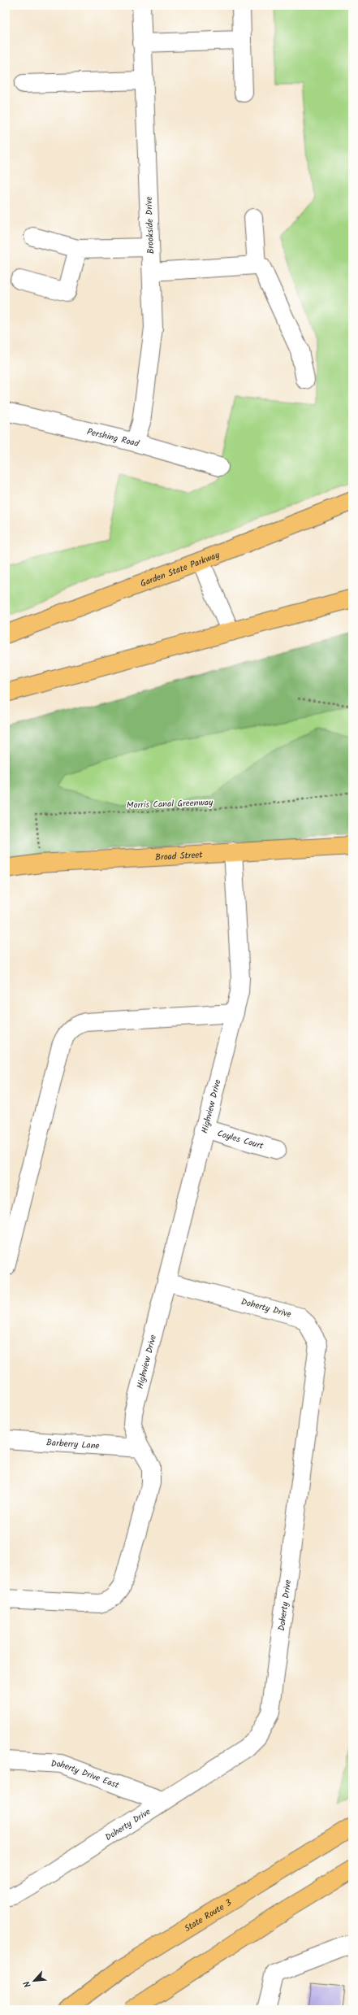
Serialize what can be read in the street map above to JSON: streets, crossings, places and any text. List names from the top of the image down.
{
  "streets": {
    "main road": ["Garden State Parkway", "Broad Street", "State Route 3"],
    "street": [
      "Brookside Drive",
      "Pershing Road",
      "Highview Drive",
      "Coyles Court",
      "Doherty Drive",
      "Barberry Lane",
      "Doherty Drive East"
    ],
    "path": ["Morris Canal Greenway"]
  },
  "crossings": [
    ["Brookside Drive", "Pershing Road"],
    ["Morris Canal Greenway", "Broad Street"],
    ["Broad Street", "Highview Drive"],
    ["Highview Drive", "Coyles Court"],
    ["Highview Drive", "Doherty Drive"],
    ["Highview Drive", "Barberry Lane"],
    ["Doherty Drive", "Doherty Drive East"]
  ],
  "north": "bottom left"
}
